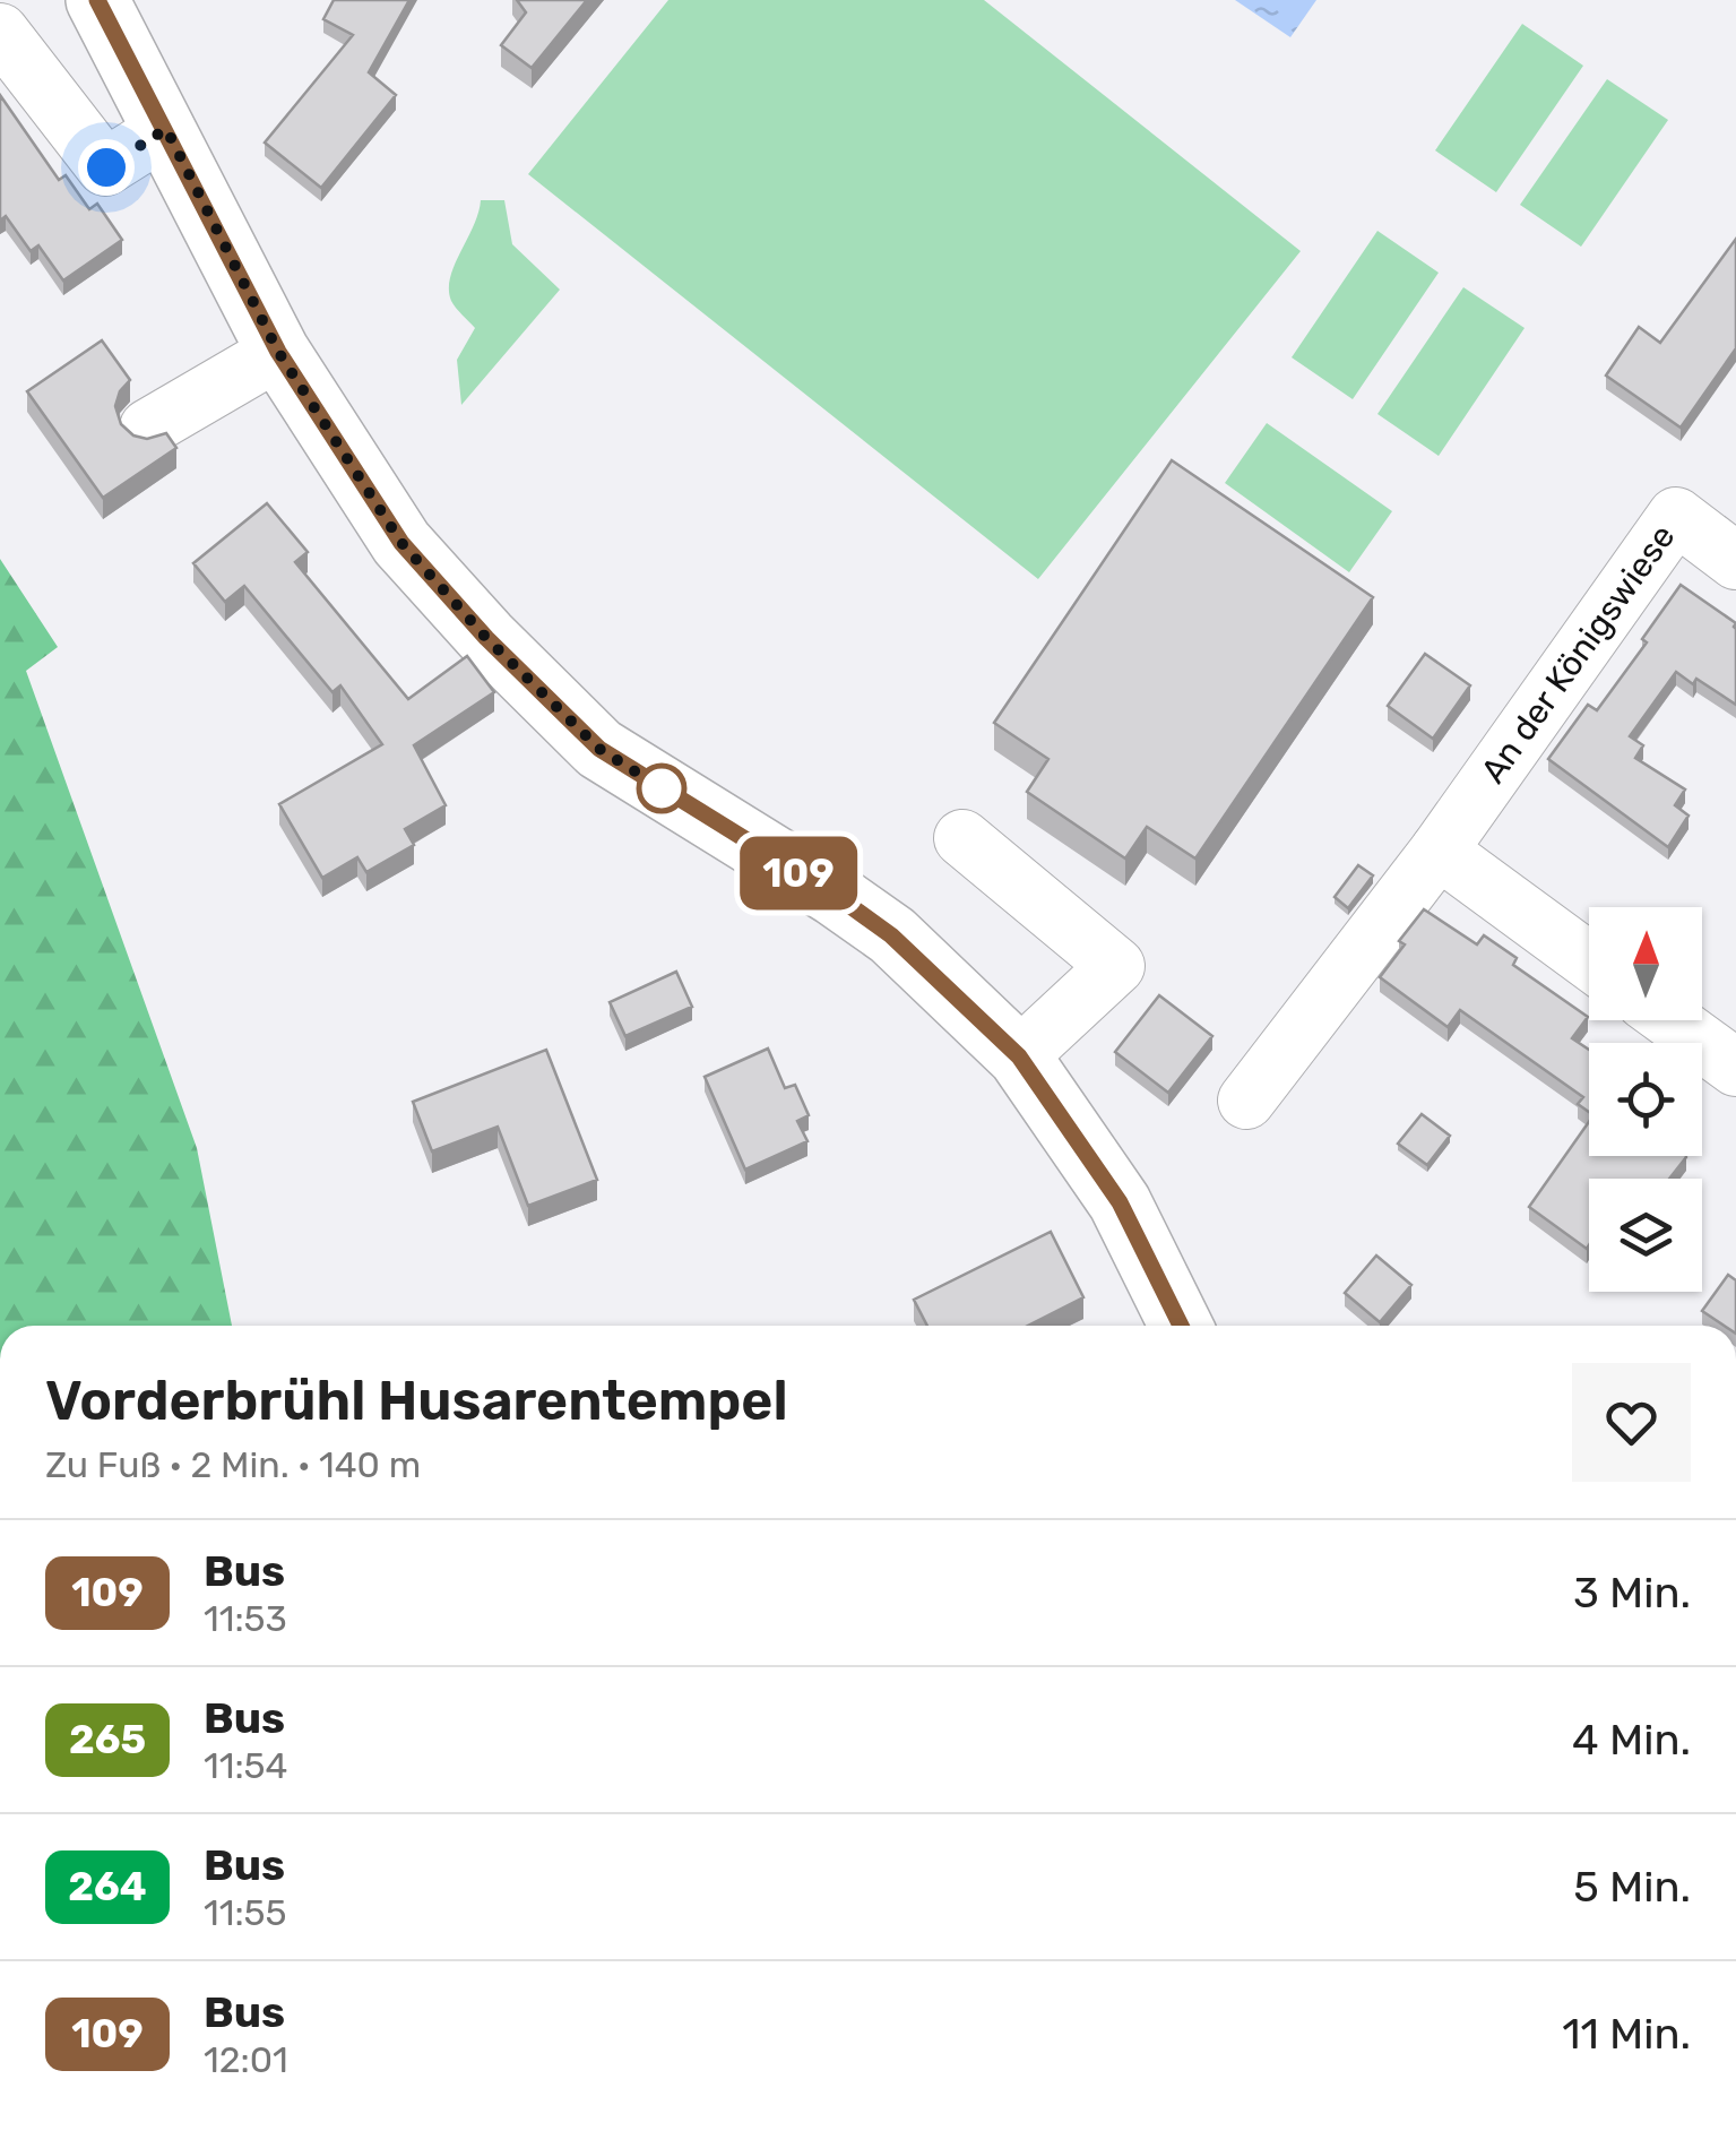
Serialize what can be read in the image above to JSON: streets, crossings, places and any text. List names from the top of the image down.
{
  "streets": {
    "street": ["An der Königswiese"]
  },
  "lines": ["bus line 109"],
  "north": "top",
  "page": {
    "on_map": "109",
    "heading": ["Vorderbrühl Husarentempel", "Zu Fuß · 2 Min. · 140 m"],
    "list": [
      {
        "mark": "109",
        "name": "Bus",
        "note": "11:53",
        "value": "3 Min."
      },
      {
        "mark": "265",
        "name": "Bus",
        "note": "11:54",
        "value": "4 Min."
      },
      {
        "mark": "264",
        "name": "Bus",
        "note": "11:55",
        "value": "5 Min."
      },
      {
        "mark": "109",
        "name": "Bus",
        "note": "12:01",
        "value": "11 Min."
      }
    ]
  }
}
